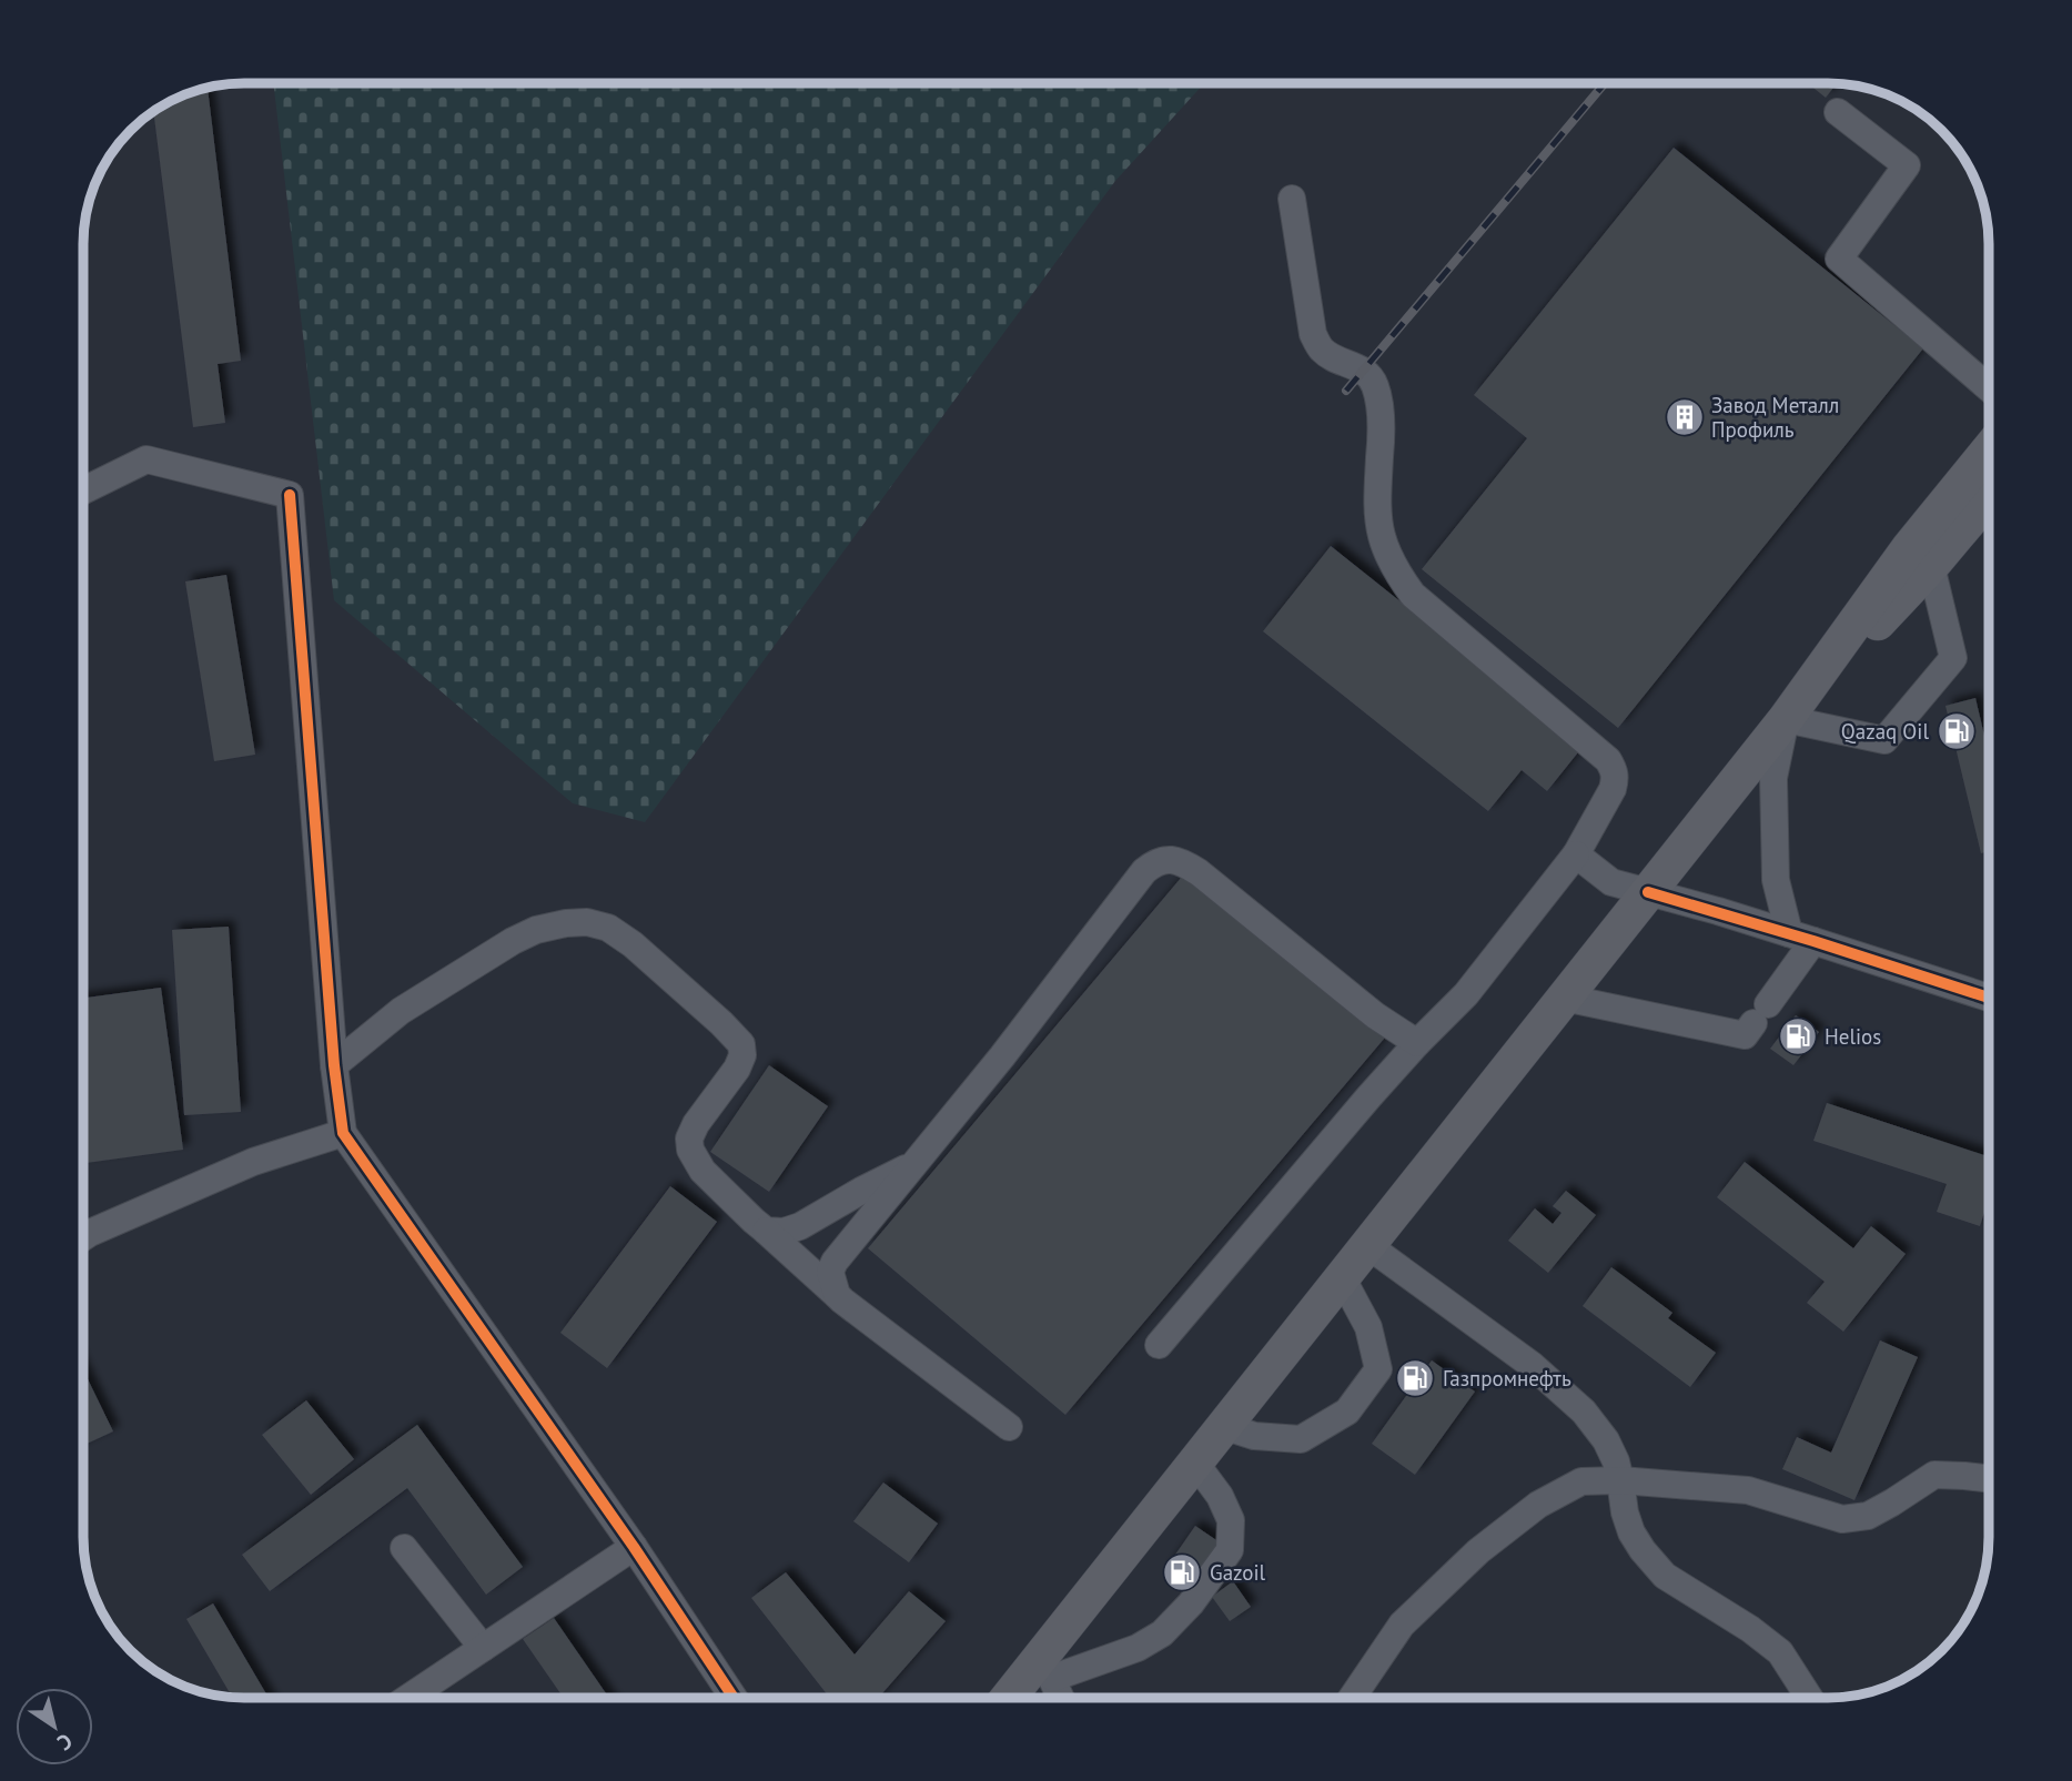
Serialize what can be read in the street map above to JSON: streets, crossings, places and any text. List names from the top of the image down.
{
  "places": {
    "building": ["Завод Металл Профиль"],
    "fuel station": [
      "Qazaq Oil",
      "Helios",
      "Газпромнефть",
      "Gazoil"
    ]
  },
  "north": "bottom right"
}
